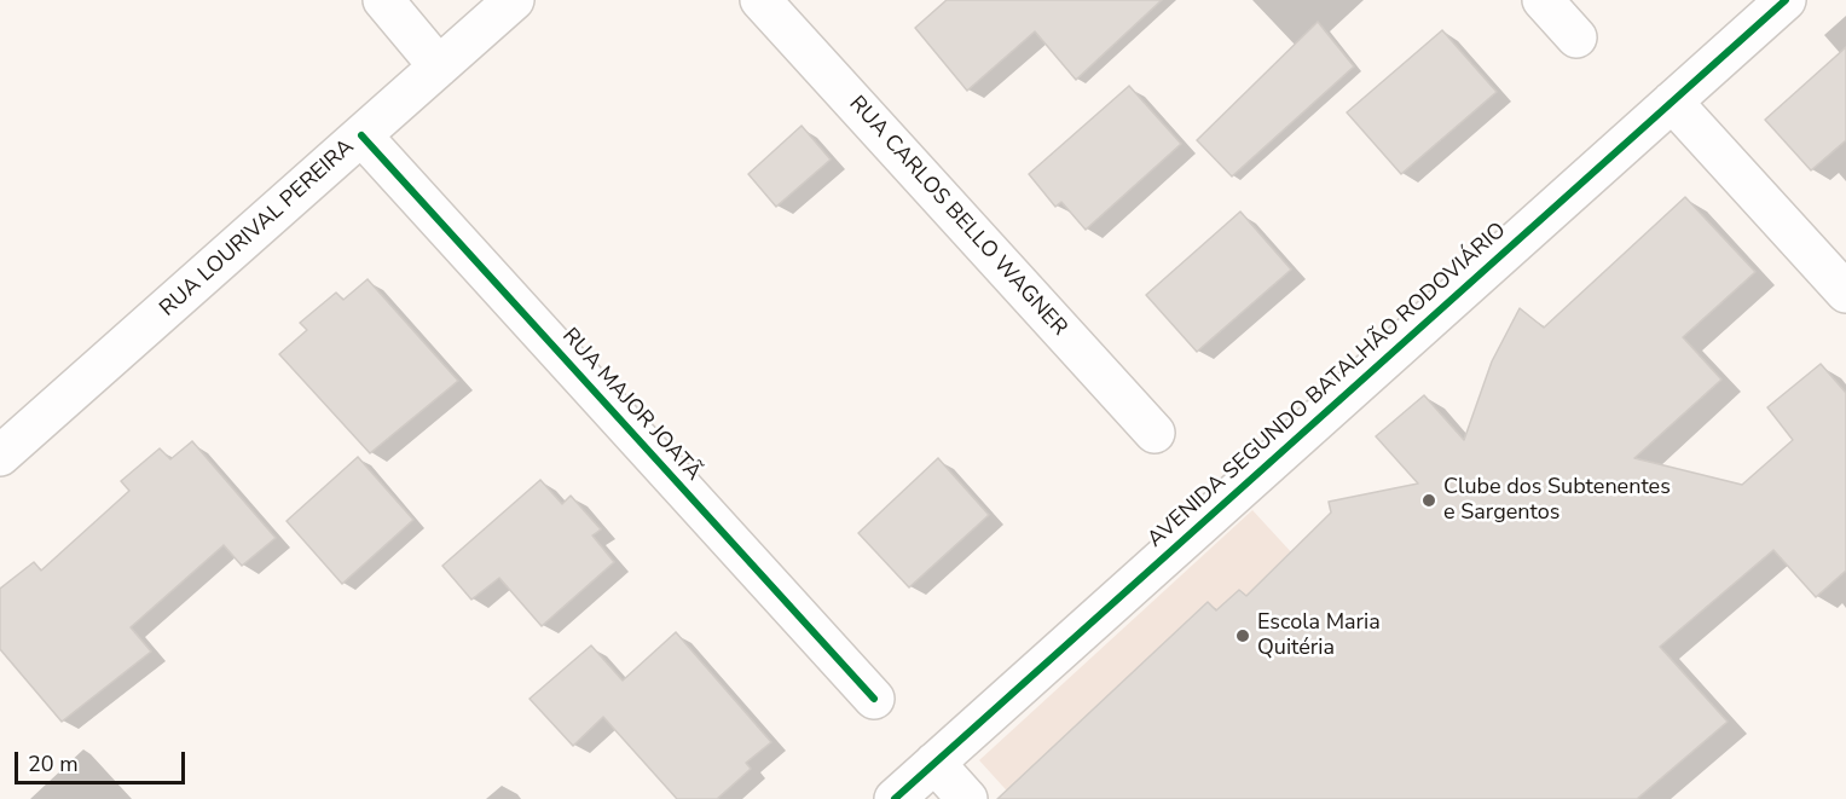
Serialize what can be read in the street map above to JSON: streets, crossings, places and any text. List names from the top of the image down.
{
  "streets": {
    "street": [
      "RUA CARLOS BELLO WAGNER",
      "RUA LOURIVAL PEREIRA",
      "AVENIDA SEGUNDO BATALHÃO RODOVIÁRIO",
      "RUA MAJOR JOATÃ"
    ]
  },
  "crossings": [
    ["RUA LOURIVAL PEREIRA", "RUA MAJOR JOATÃ"]
  ],
  "places": ["Clube dos Subtenentes e Sargentos", "Escola Maria Quitéria"],
  "scale_bar": "20 m"
}
